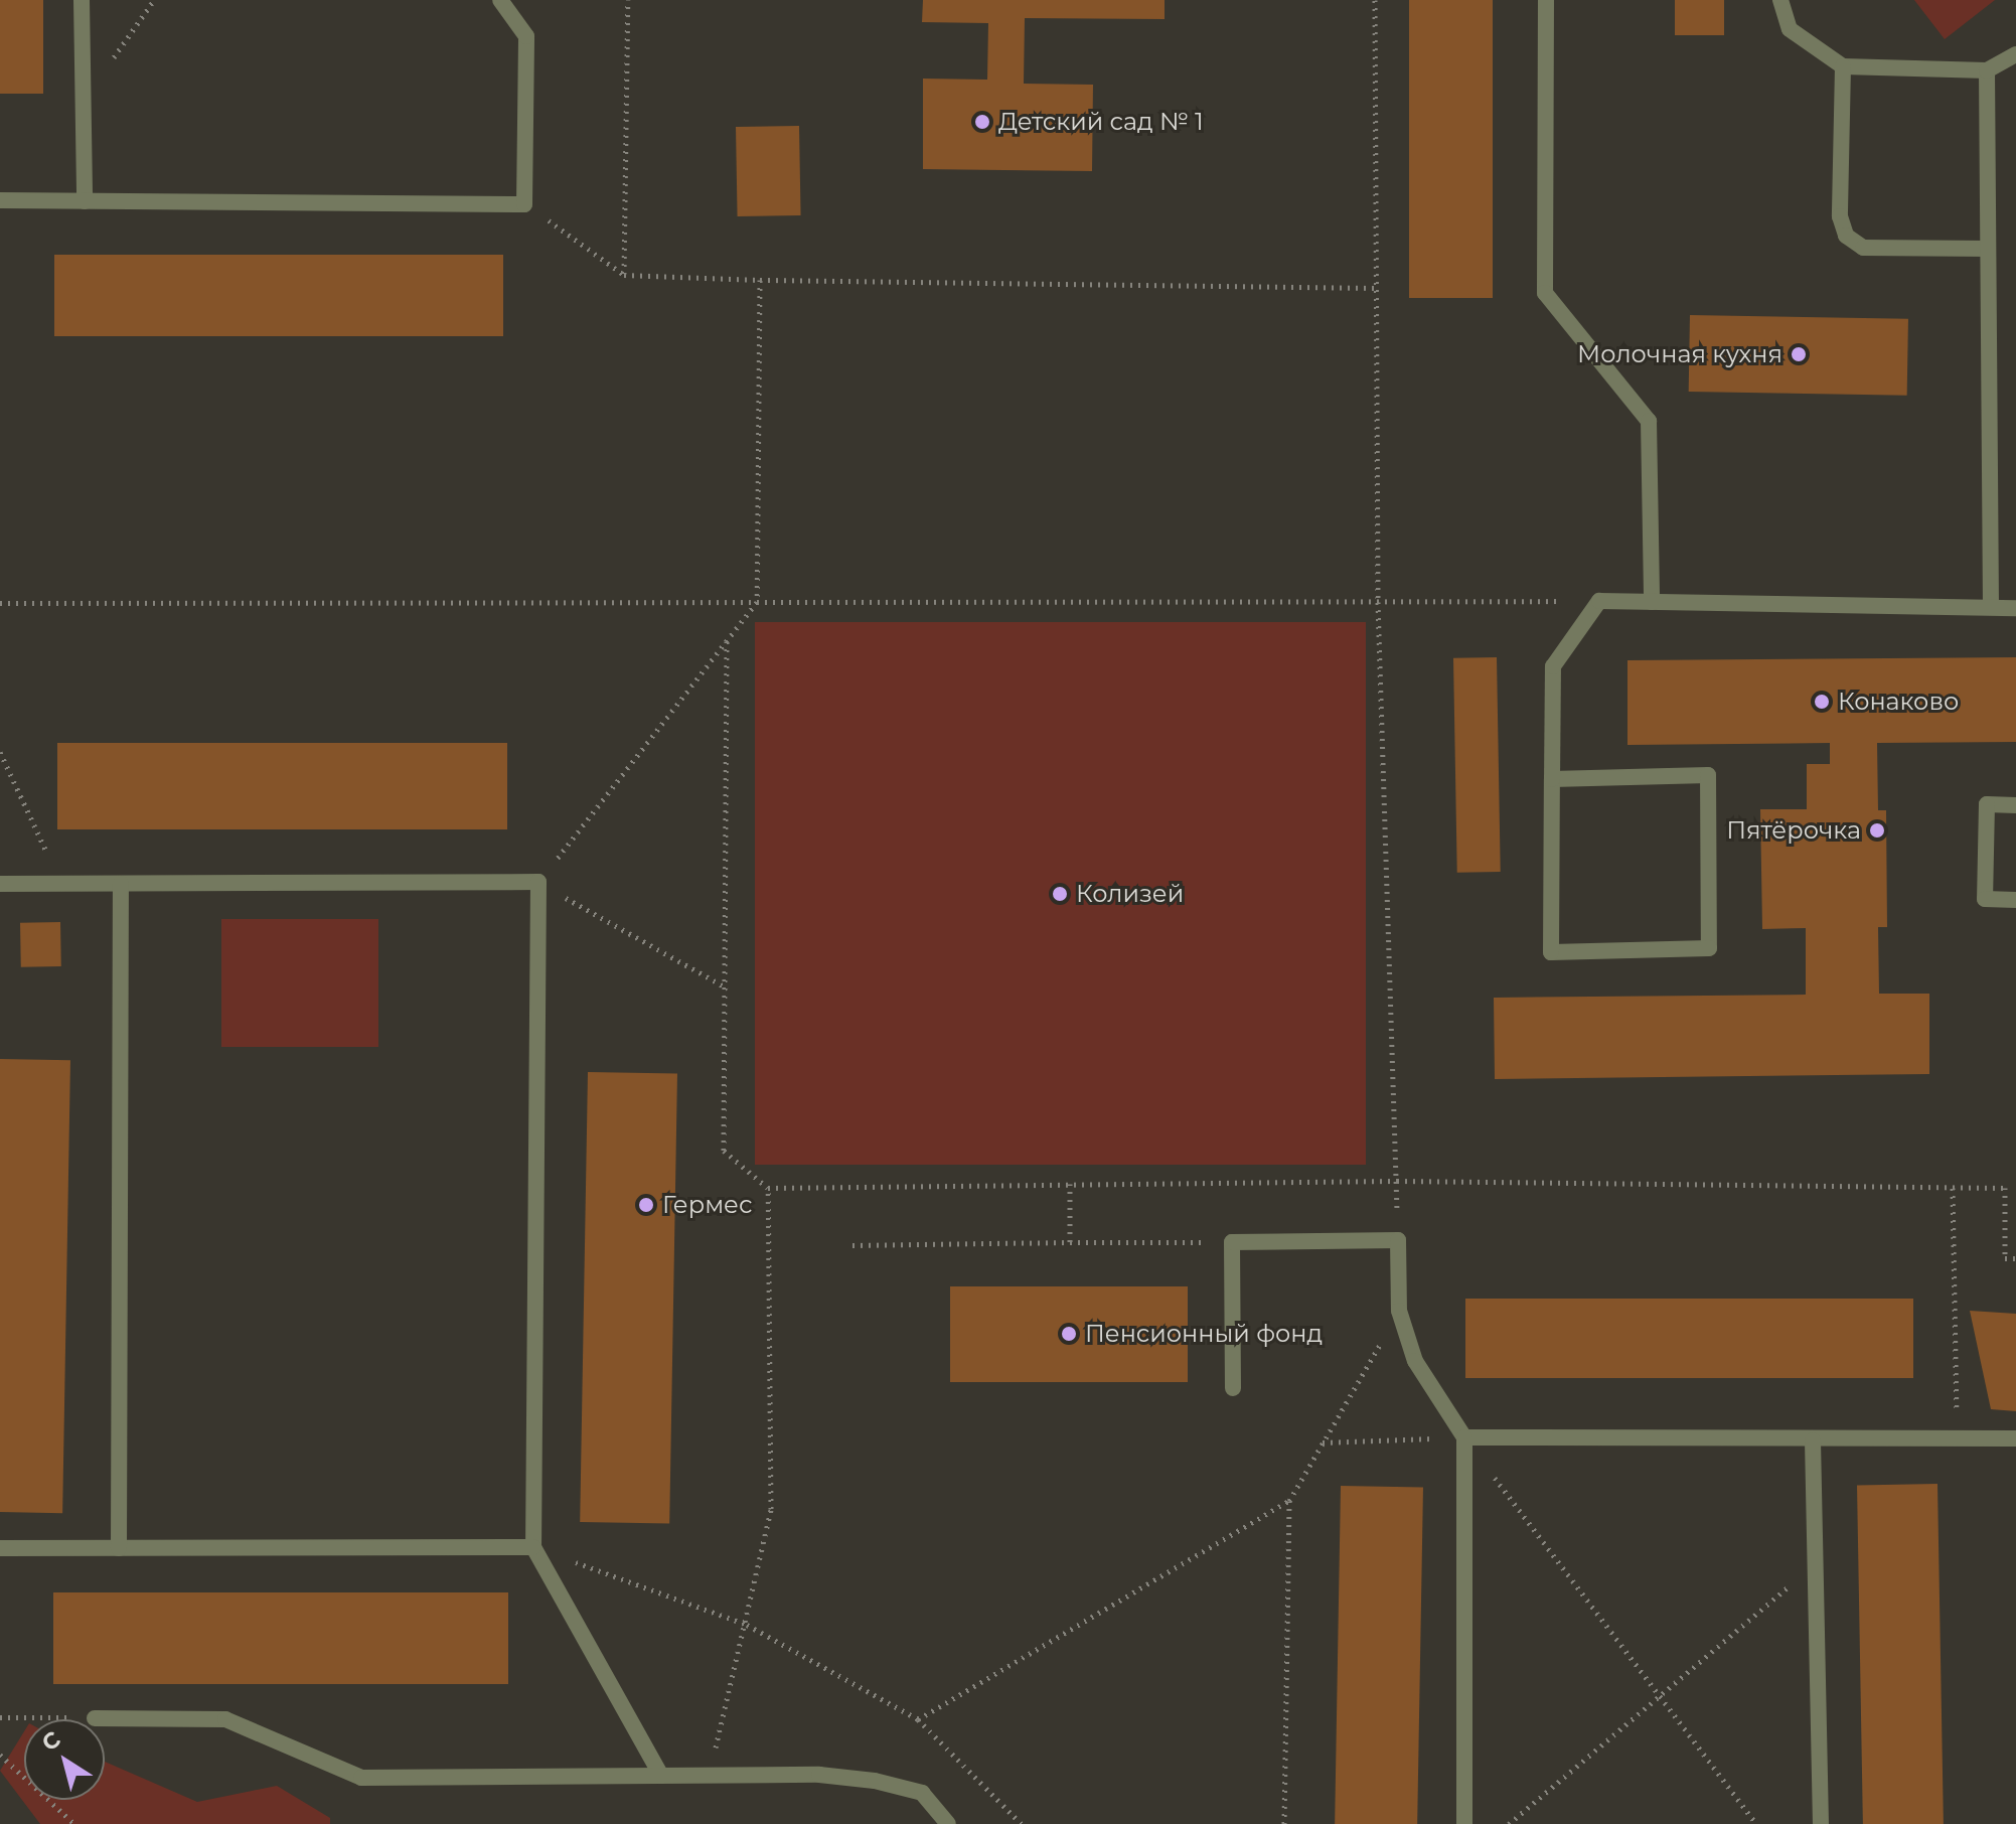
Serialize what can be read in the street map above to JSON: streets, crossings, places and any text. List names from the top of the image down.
{
  "places": [
    "Детский сад № 1",
    "Молочная кухня",
    "Конаково",
    "Пятёрочка",
    "Колизей",
    "Гермес",
    "Пенсионный фонд"
  ],
  "north": "top left"
}
